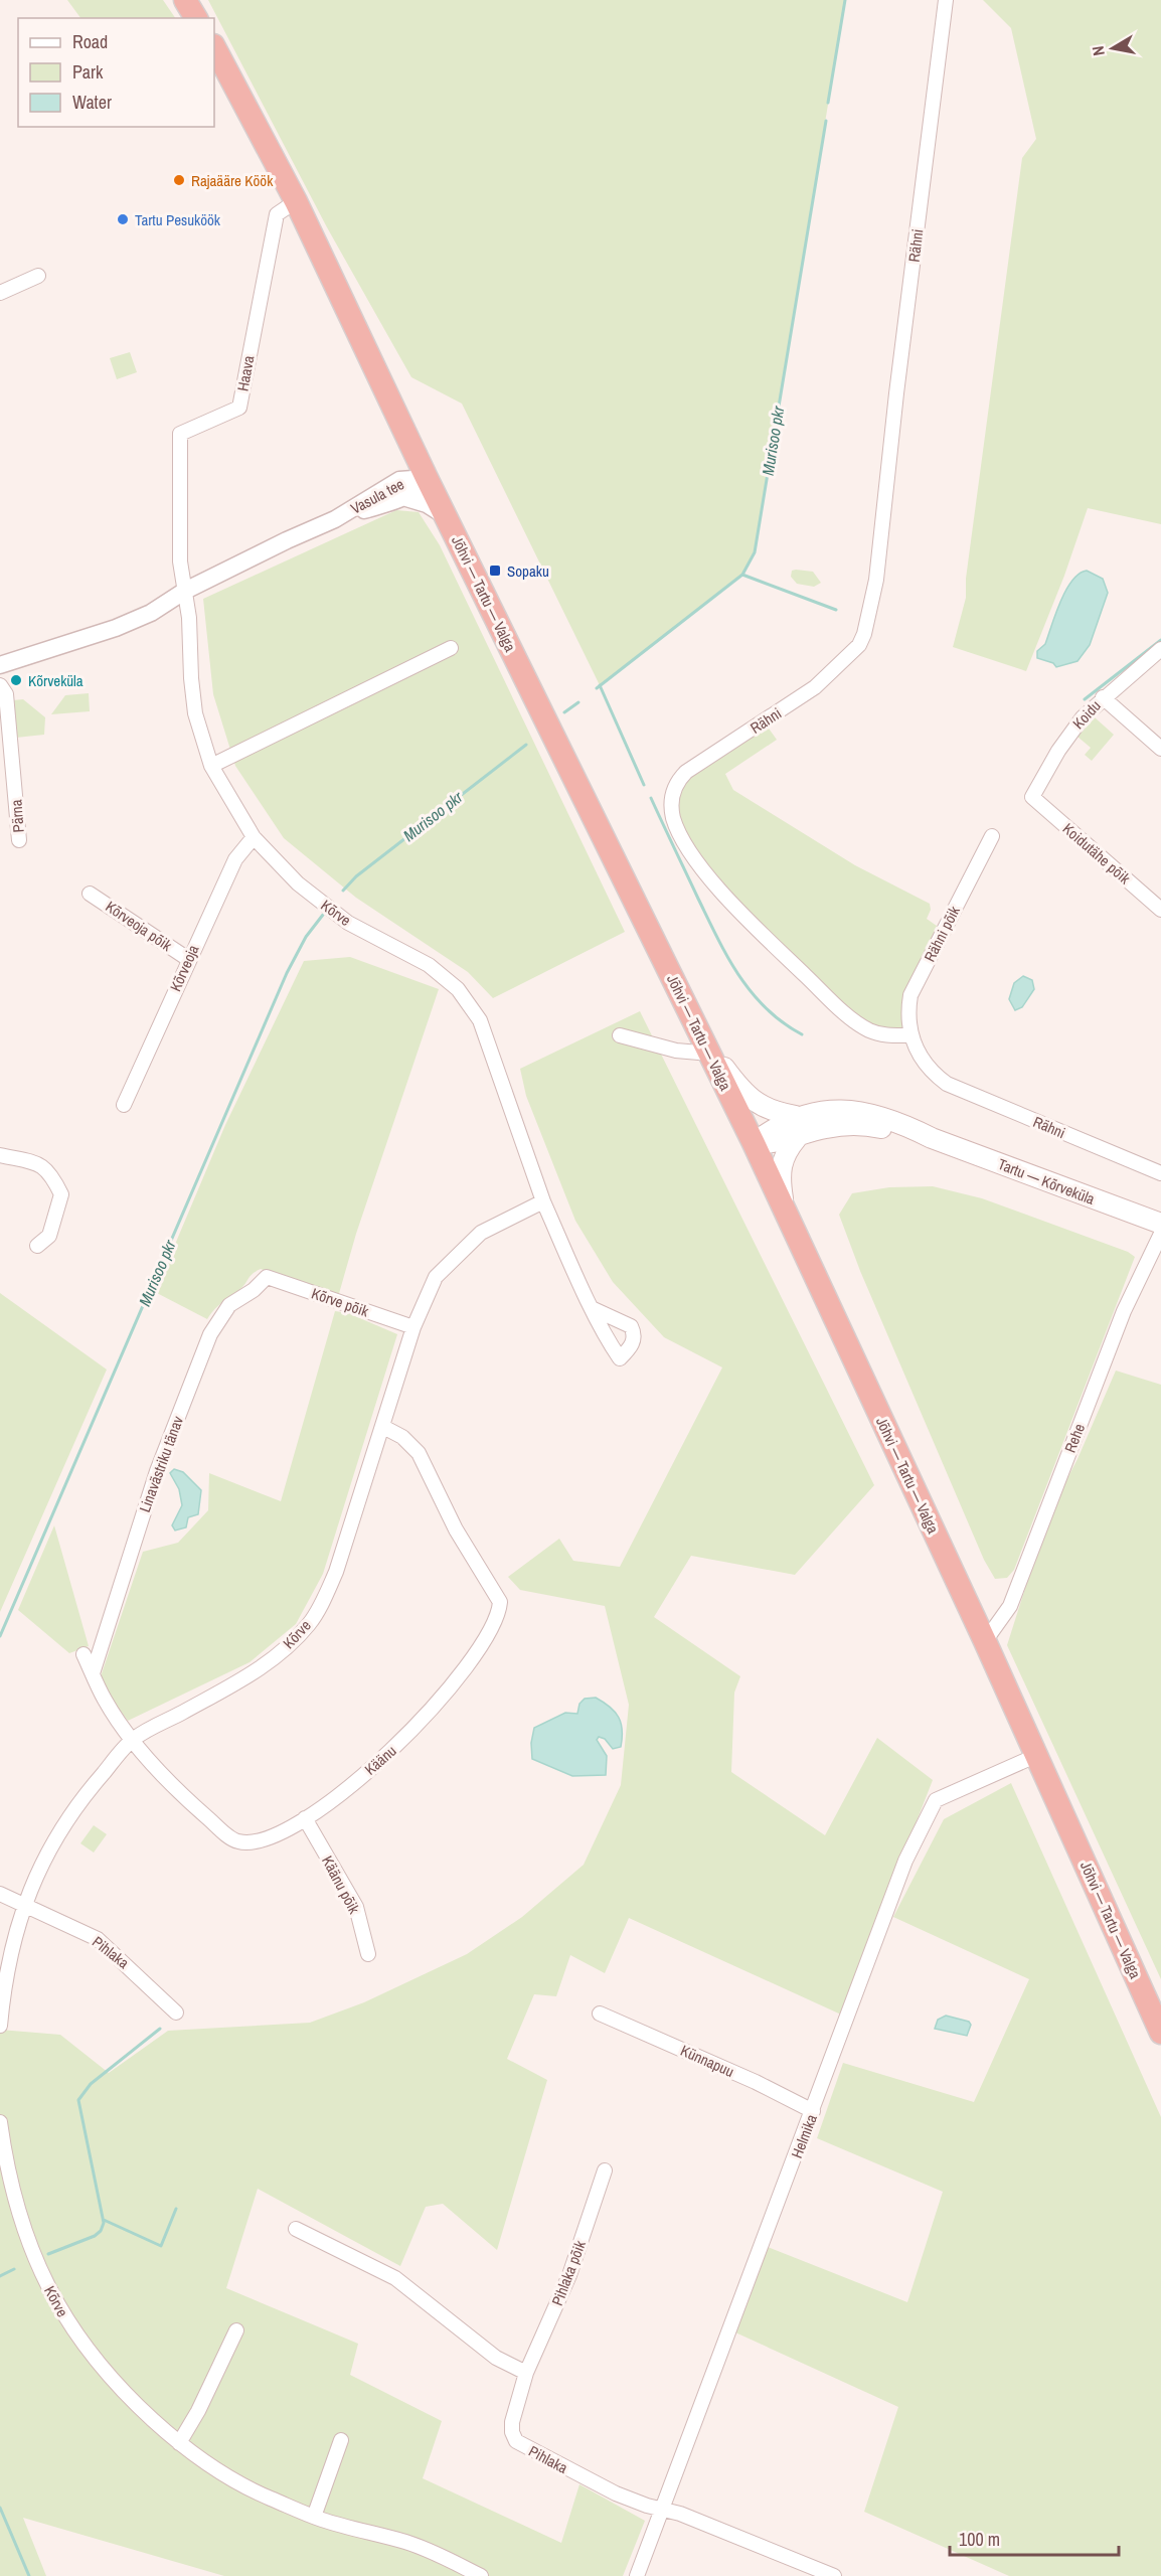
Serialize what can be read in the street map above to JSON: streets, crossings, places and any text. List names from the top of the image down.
{
  "streets": {
    "highway": ["Jõhvi — Tartu — Valga"],
    "main road": ["Tartu — Kõrveküla"],
    "street": [
      "Rähni",
      "Haava",
      "Vasula tee",
      "Koidu",
      "Pärna",
      "Koidutähe põik",
      "Kõrve",
      "Kõrveoja põik",
      "Rähni põik",
      "Kõrveoja",
      "Kõrve põik",
      "Rehe",
      "Linavästriku tänav",
      "Käänu",
      "Käänu põik",
      "Pihlaka",
      "Künnapuu",
      "Helmika",
      "Pihlaka põik"
    ]
  },
  "crossings": [
    ["Rähni", "Rähni põik"],
    ["Haava", "Vasula tee"],
    ["Haava", "Jõhvi — Tartu — Valga"],
    ["Haava", "Kõrve"],
    ["Vasula tee", "Jõhvi — Tartu — Valga"],
    ["Vasula tee", "Kõrve"],
    ["Jõhvi — Tartu — Valga", "Tartu — Kõrveküla"],
    ["Jõhvi — Tartu — Valga", "Rehe"],
    ["Jõhvi — Tartu — Valga", "Helmika"],
    ["Koidu", "Koidutähe põik"],
    ["Kõrve", "Kõrveoja"],
    ["Kõrve", "Kõrve põik"],
    ["Kõrve", "Käänu"],
    ["Kõrve", "Pihlaka"],
    ["Kõrveoja põik", "Kõrveoja"],
    ["Kõrve põik", "Linavästriku tänav"],
    ["Linavästriku tänav", "Käänu"],
    ["Käänu", "Käänu põik"],
    ["Pihlaka", "Helmika"],
    ["Pihlaka", "Pihlaka põik"],
    ["Künnapuu", "Helmika"]
  ],
  "water": ["Murisoo pkr"],
  "places": {
    "other": ["Rajaääre Köök", "Tartu Pesuköök", "Kõrveküla"],
    "transit": ["Sopaku"]
  },
  "legend": ["Road", "Park", "Water"],
  "scale_bar": "100 m",
  "north": "left"
}
